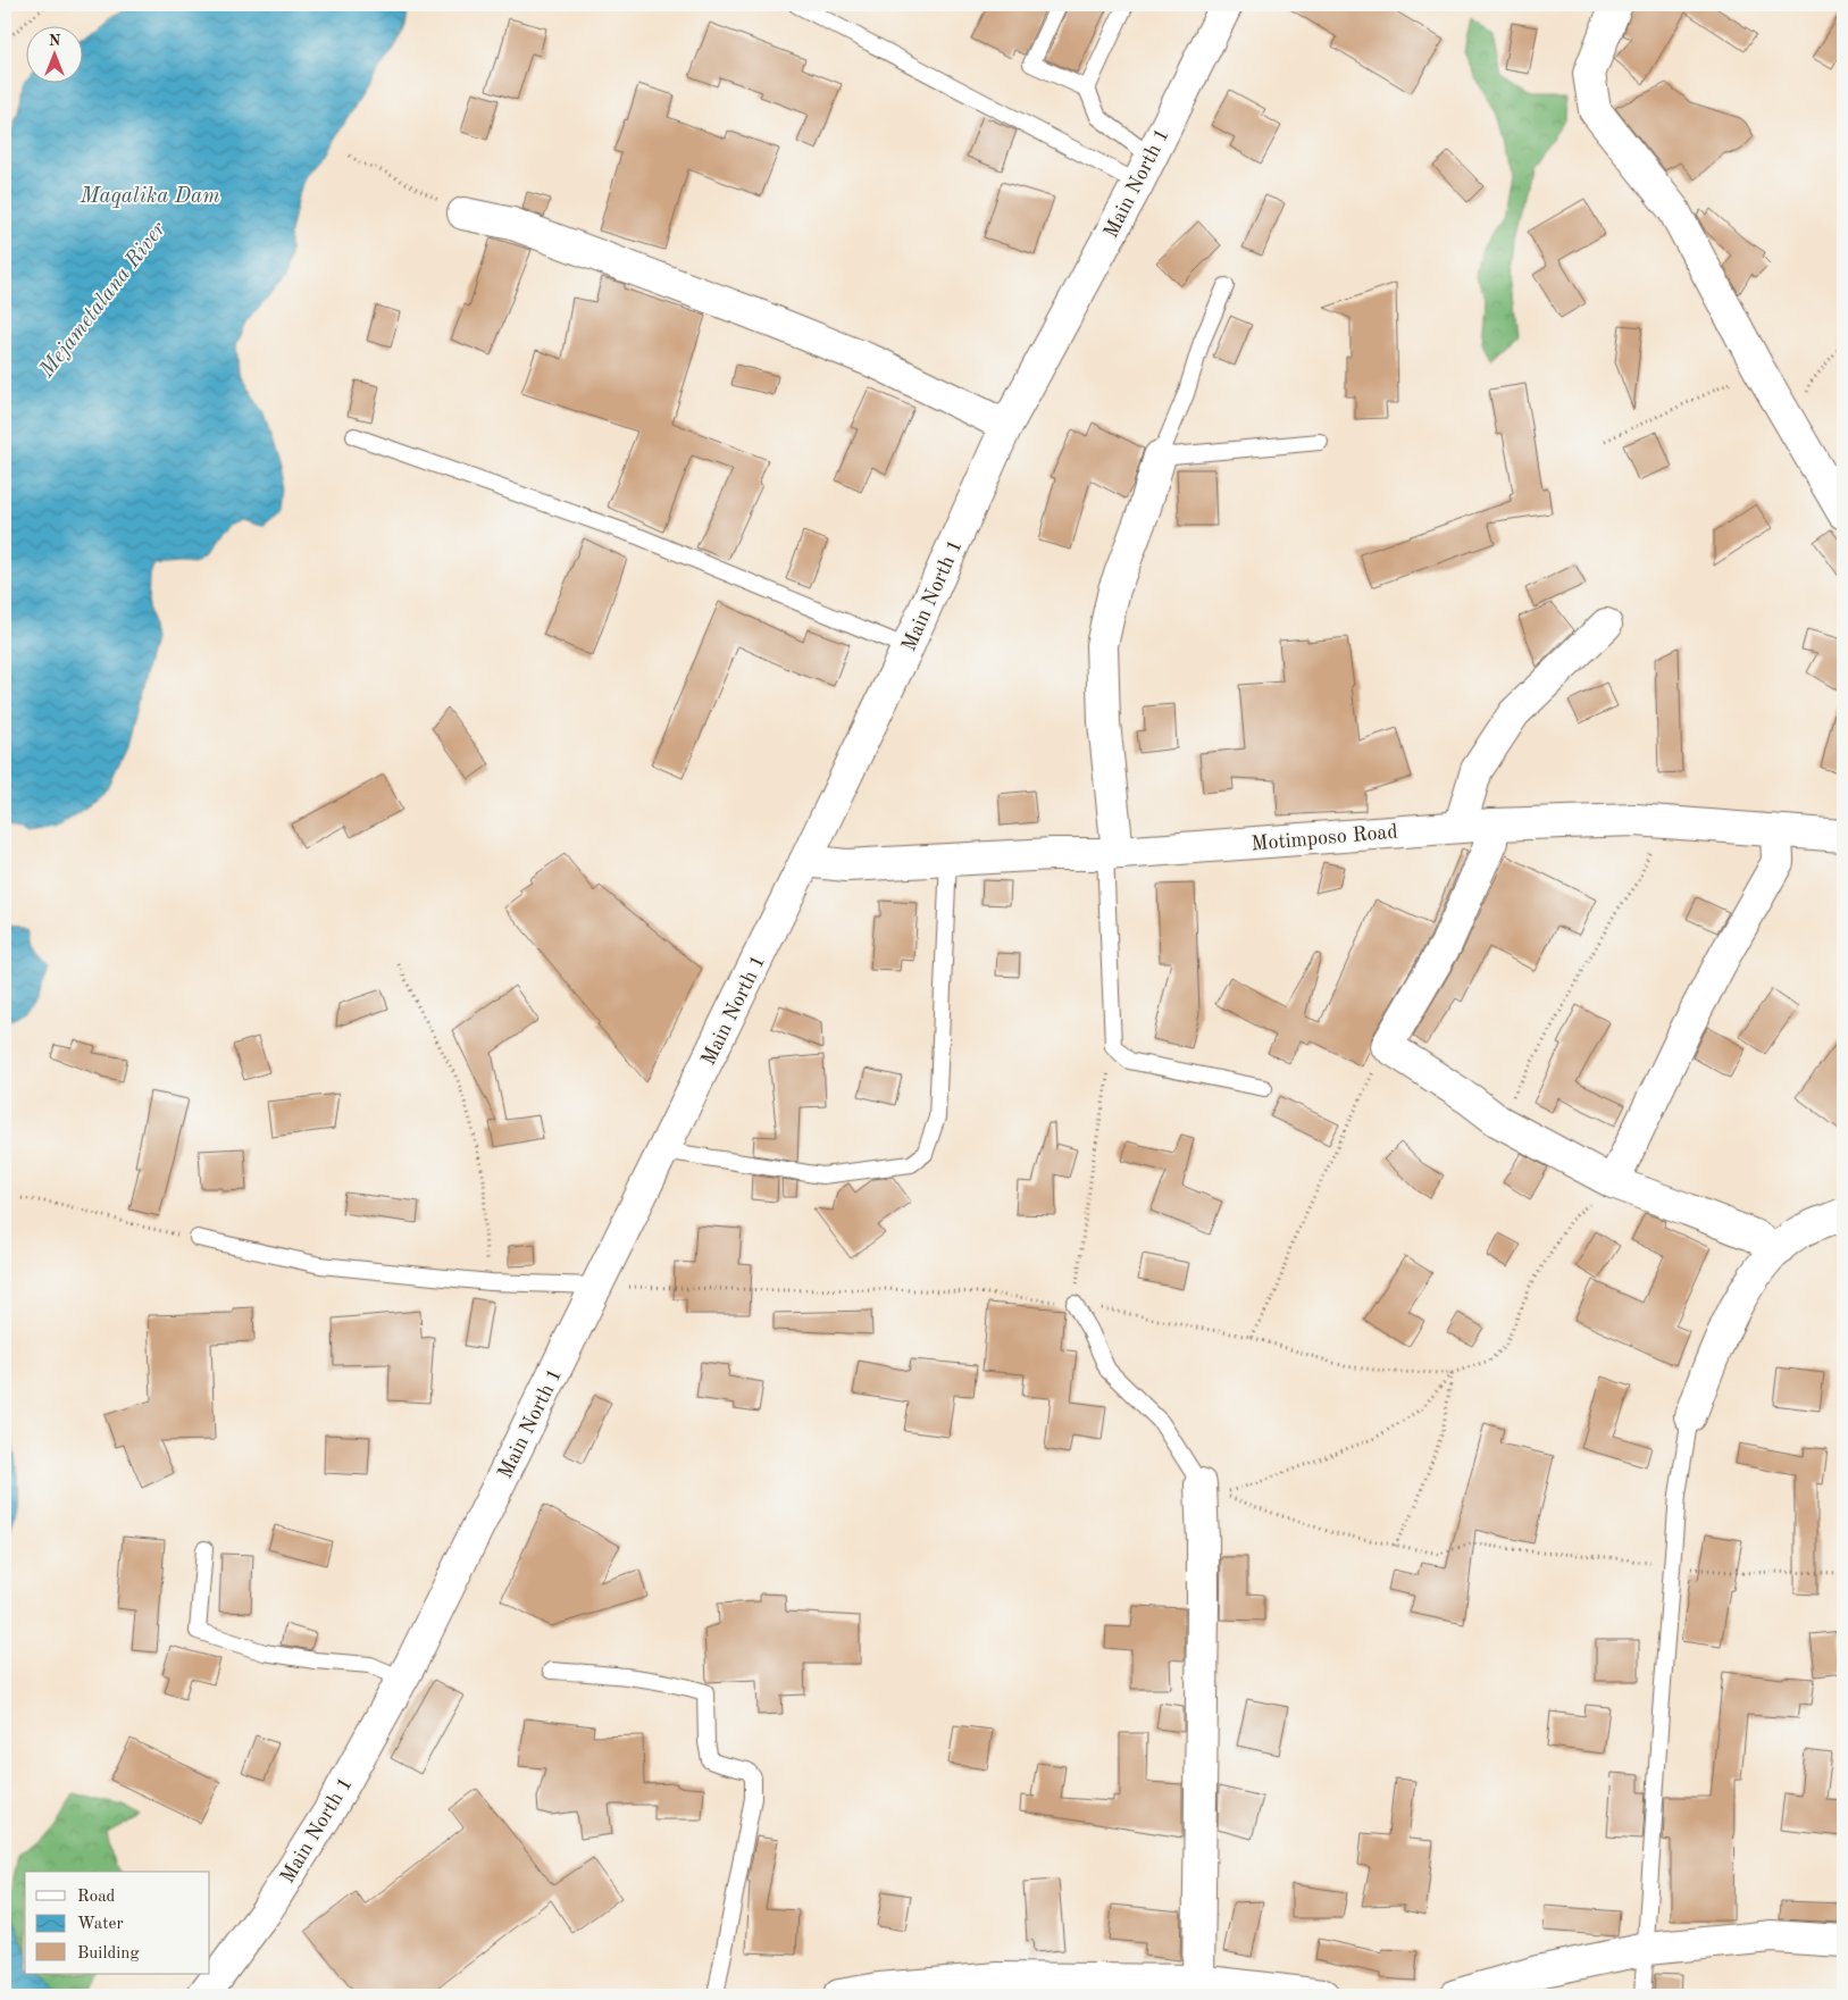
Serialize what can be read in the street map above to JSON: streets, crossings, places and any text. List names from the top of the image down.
{
  "streets": {
    "street": ["Main North 1", "Motimposo Road"]
  },
  "crossings": [
    ["Main North 1", "Motimposo Road"]
  ],
  "water": ["Maqalika Dam", "Mejametalana River"],
  "legend": ["Road", "Water", "Building"],
  "north": "top"
}
